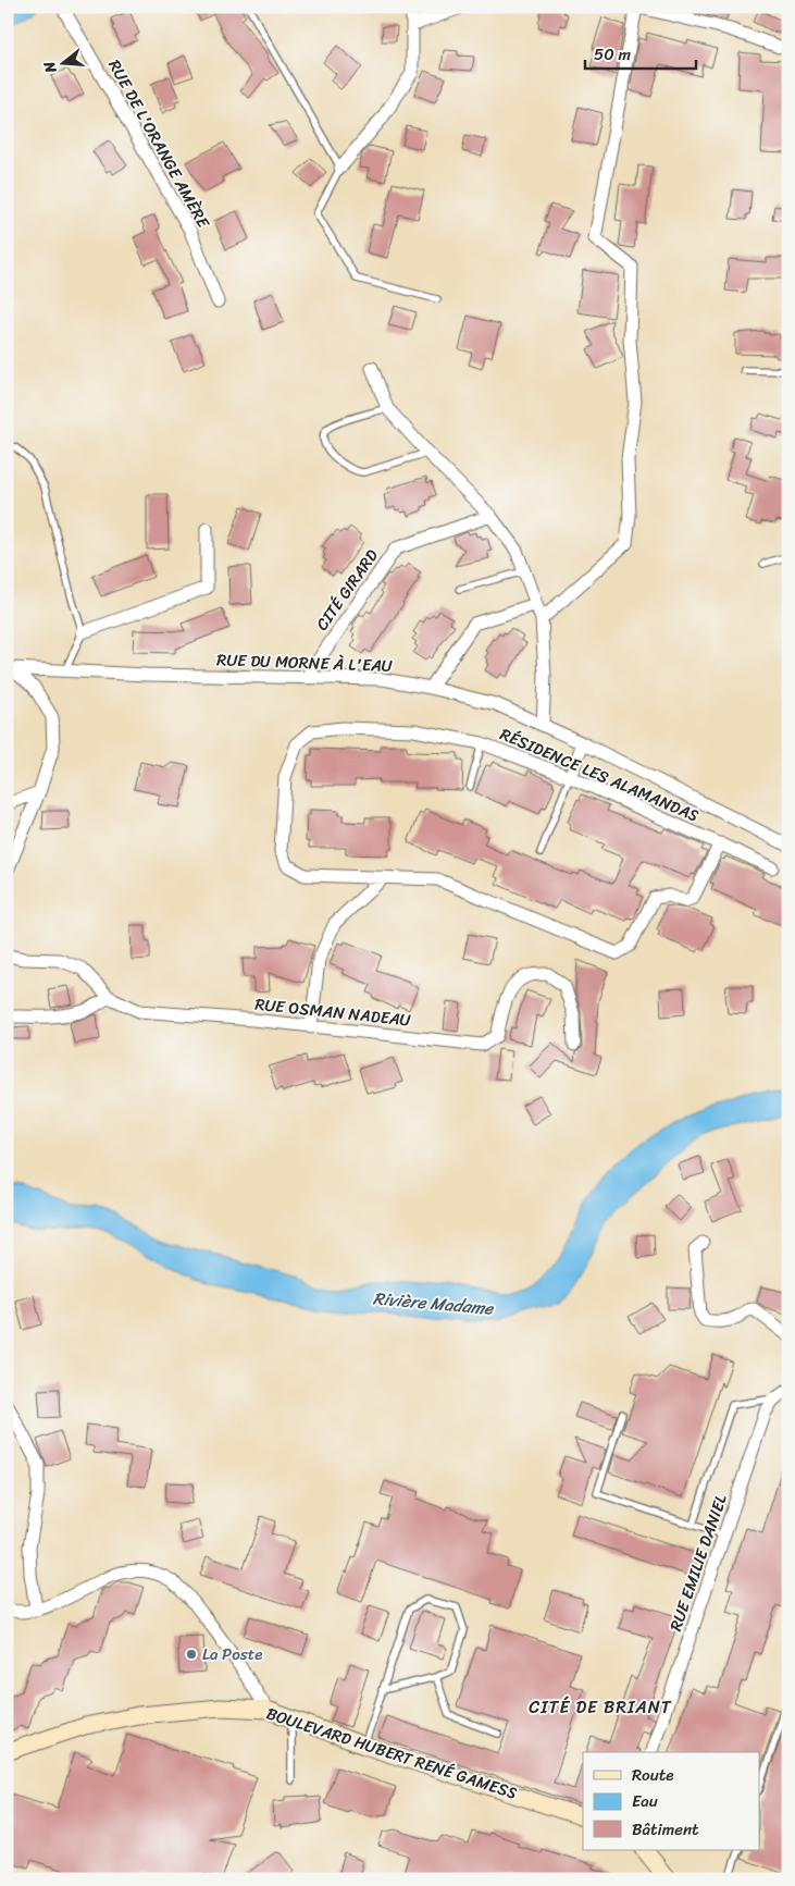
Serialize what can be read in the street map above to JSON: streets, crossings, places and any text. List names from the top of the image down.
{
  "streets": {
    "street": [
      "RUE DE L'ORANGE AMÈRE",
      "CITÉ GIRARD",
      "RUE DU MORNE À L'EAU",
      "RÉSIDENCE LES ALAMANDAS",
      "RUE OSMAN NADEAU",
      "RUE EMILIE DANIEL",
      "BOULEVARD HUBERT RENÉ GAMESS"
    ]
  },
  "crossings": [
    ["CITÉ GIRARD", "RUE DU MORNE À L'EAU"]
  ],
  "districts": ["CITÉ DE BRIANT"],
  "water": ["Rivière Madame"],
  "places": ["La Poste"],
  "legend": ["Route", "Eau", "Bâtiment"],
  "scale_bar": "50 m",
  "north": "left"
}
